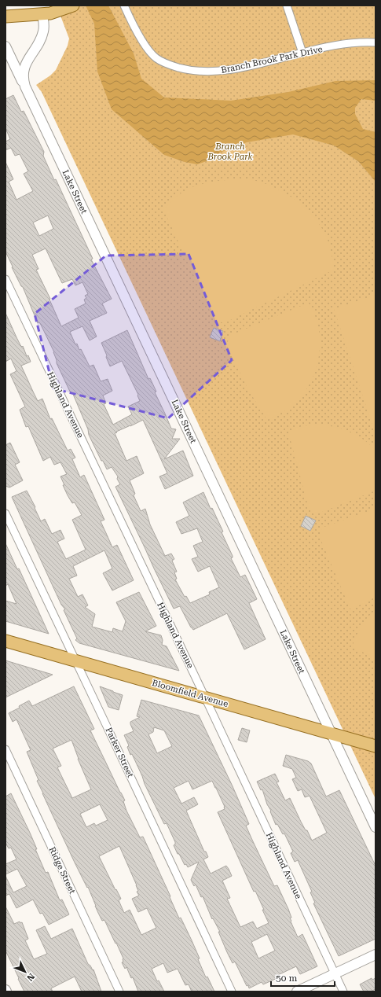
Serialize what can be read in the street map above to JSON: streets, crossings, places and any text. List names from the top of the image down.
{
  "streets": {
    "main road": ["Bloomfield Avenue"],
    "street": [
      "Branch Brook Park Drive",
      "Lake Street",
      "Highland Avenue",
      "Parker Street",
      "Ridge Street"
    ]
  },
  "crossings": [
    ["Lake Street", "Bloomfield Avenue"],
    ["Highland Avenue", "Bloomfield Avenue"],
    ["Bloomfield Avenue", "Parker Street"]
  ],
  "parks": ["Branch Brook Park"],
  "scale_bar": "50 m",
  "north": "bottom right"
}
